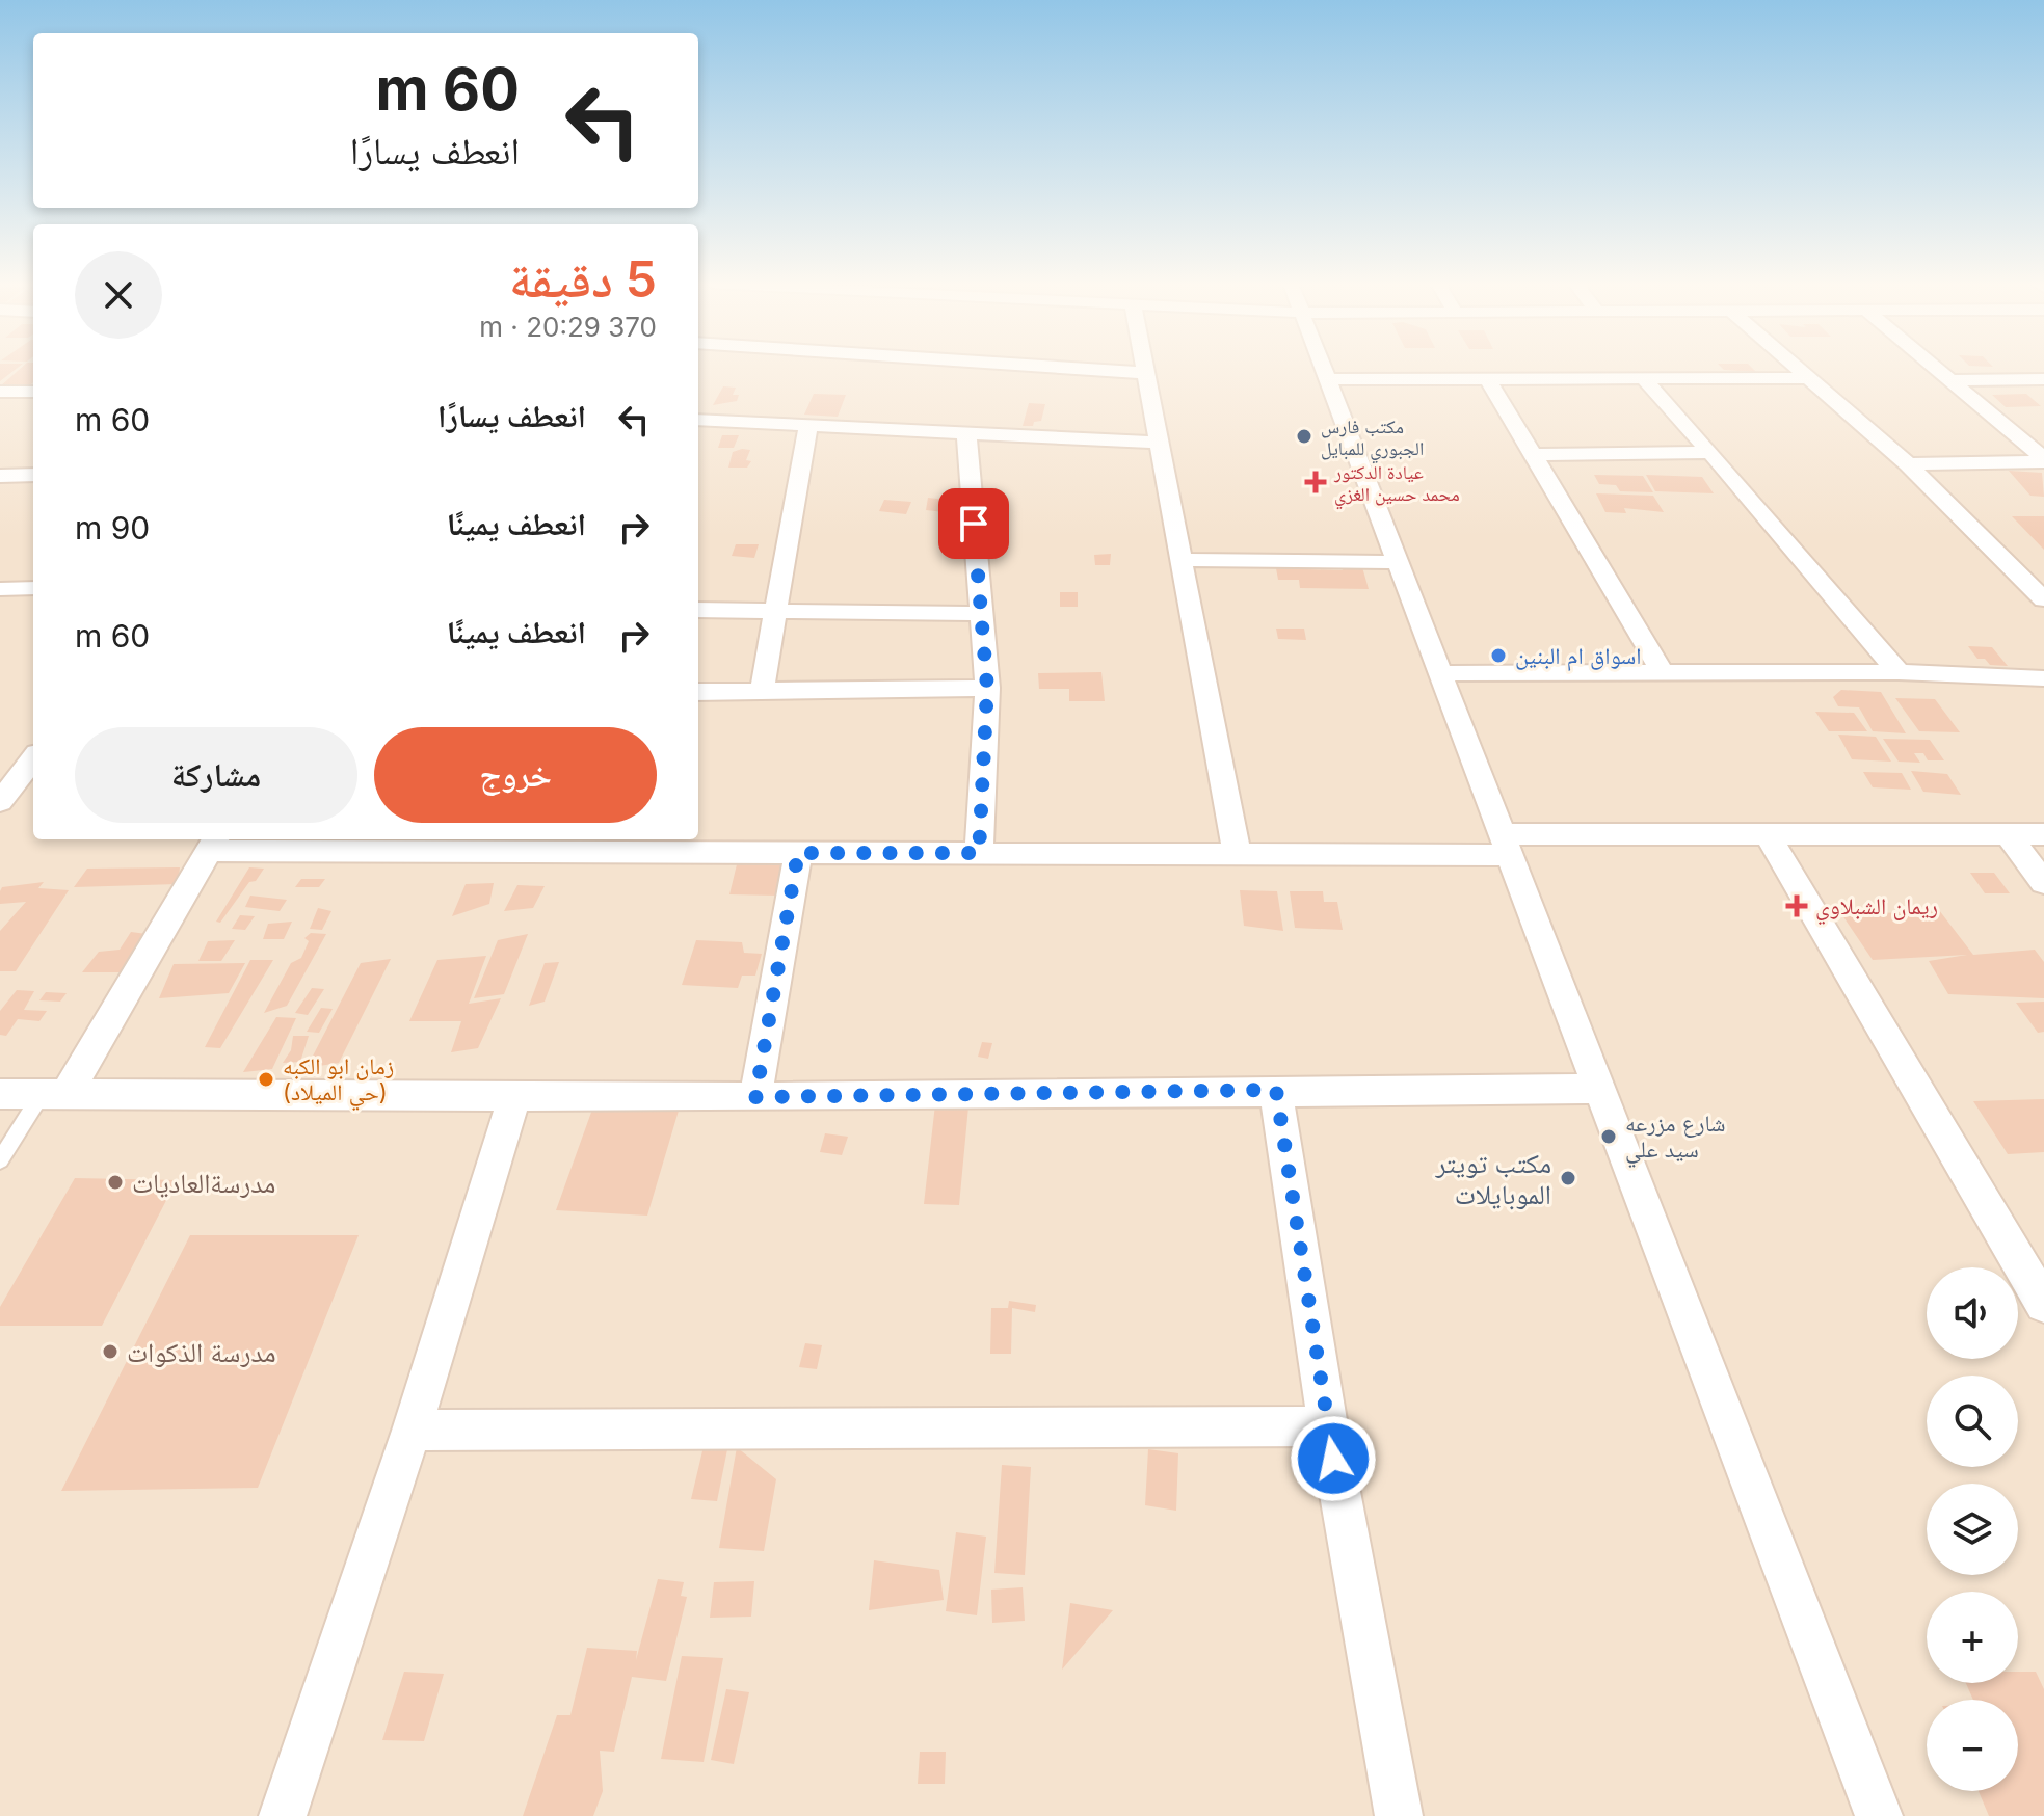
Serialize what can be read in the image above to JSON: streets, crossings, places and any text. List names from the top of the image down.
{
  "places": {
    "other": [
      "مكتب فارس الجبوري للمبايل",
      "اسواق ام البنين",
      "زمان ابو الكبه (حي الميلاد)",
      "شارع مزرعه سيد علي",
      "مكتب تويتر الموبايلات",
      "مدرسةالعاديات",
      "مدرسة الذكوات"
    ],
    "health": ["عيادة الدكتور محمد حسين الغزي", "ريمان الشبلاوي"]
  },
  "page": {
    "turn": ["60 m", "انعطف يسارًا"],
    "heading": ["5 دقيقة", "370 m · 20:29"],
    "list": [
      {
        "name": "انعطف يسارًا",
        "value": "60 m"
      },
      {
        "name": "انعطف يمينًا",
        "value": "90 m"
      },
      {
        "name": "انعطف يمينًا",
        "value": "60 m"
      }
    ],
    "buttons": ["خروج", "مشاركة"],
    "map_buttons": ["+", "−"]
  }
}
